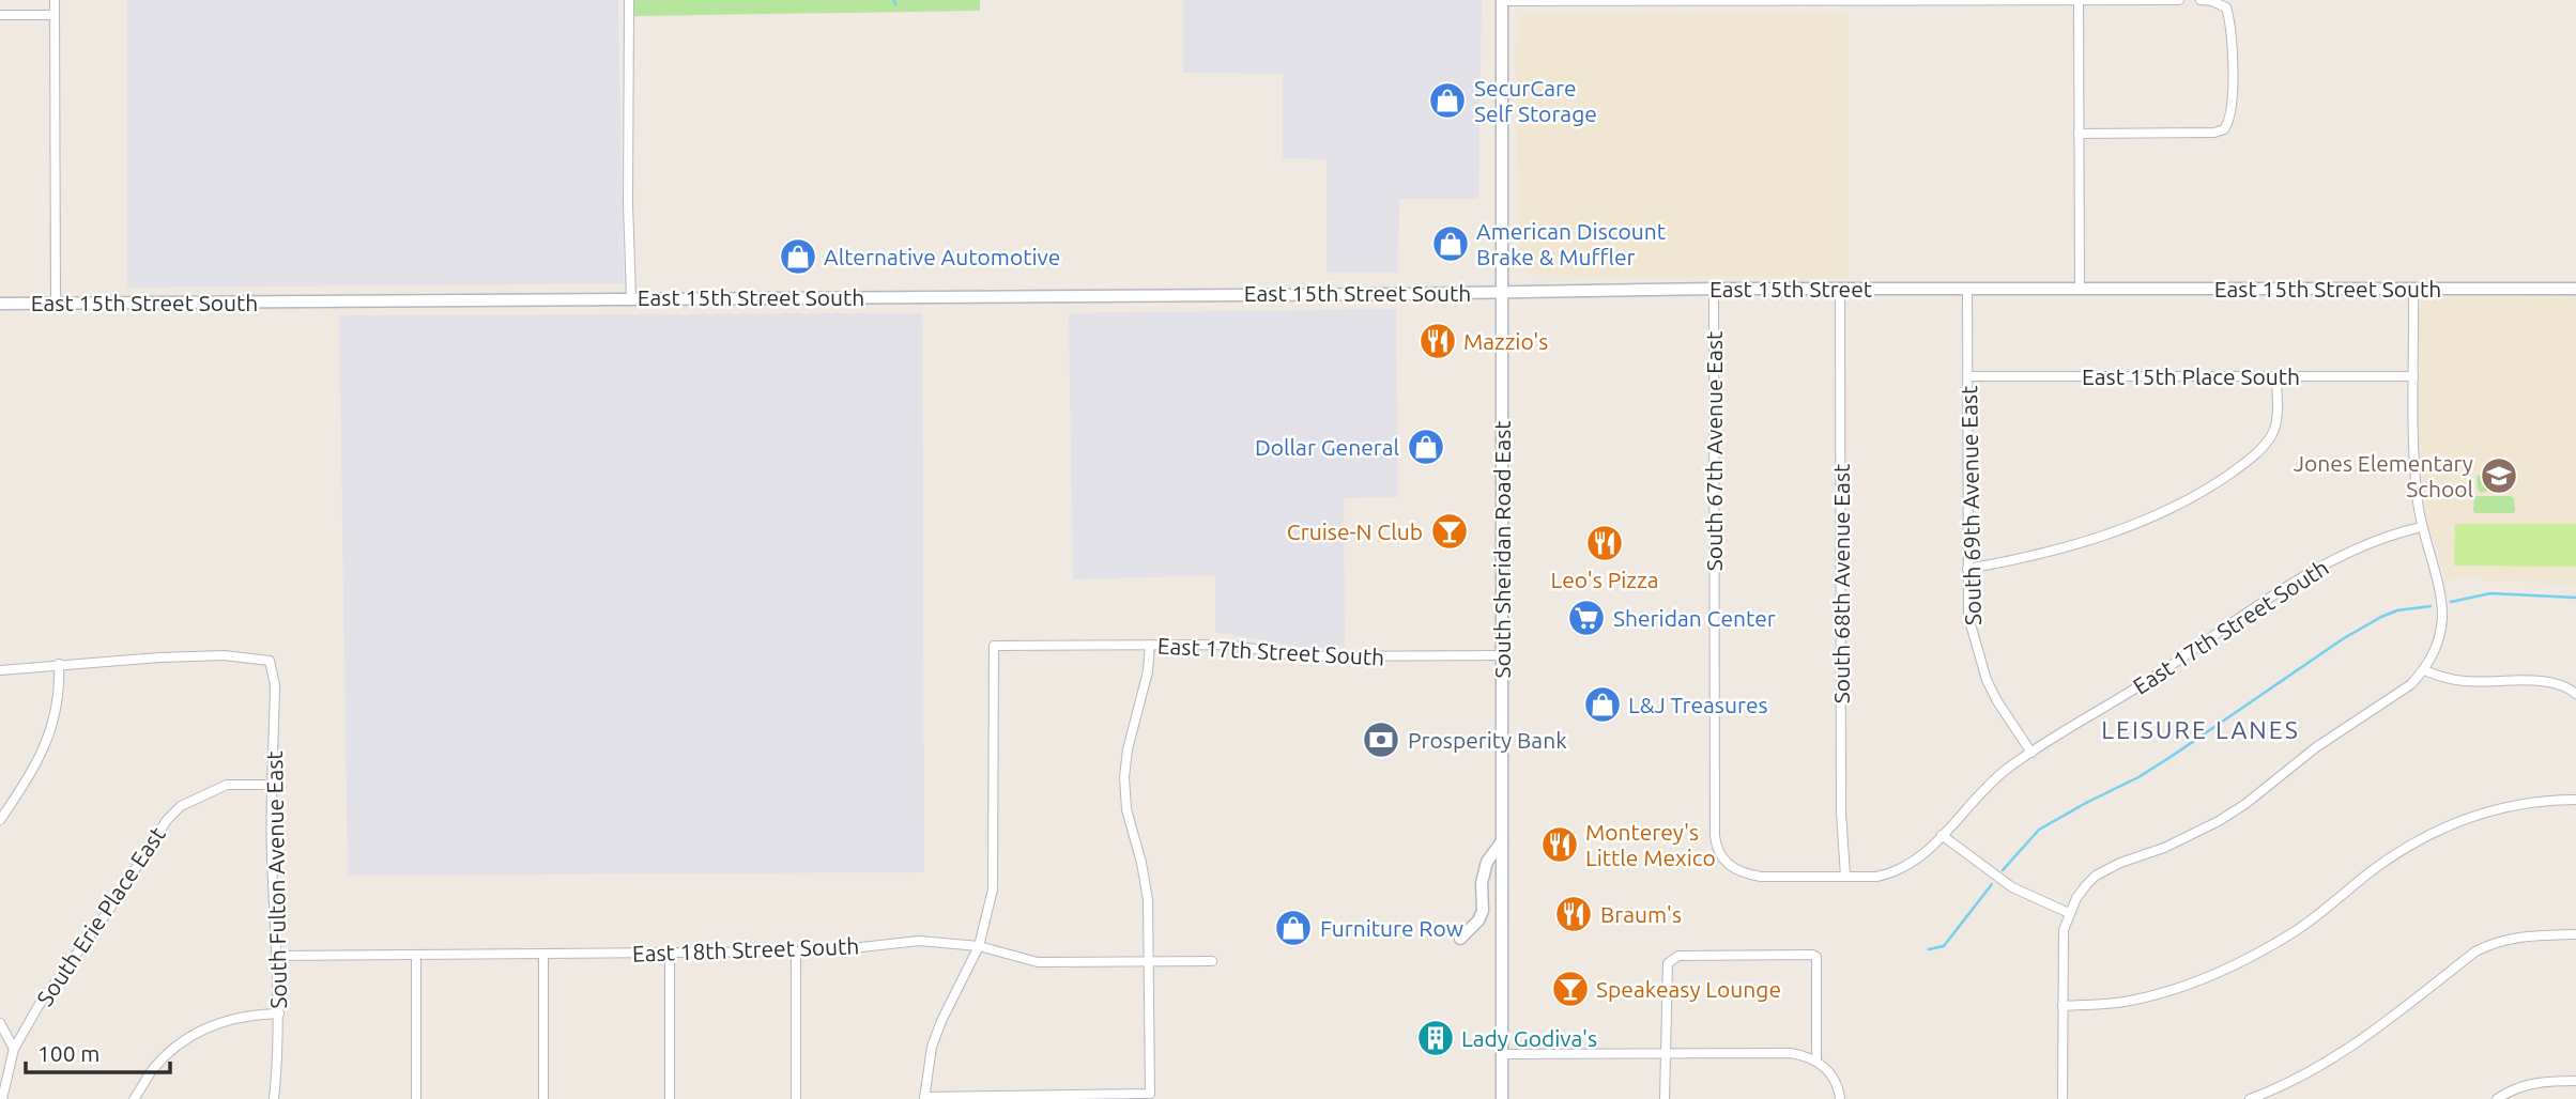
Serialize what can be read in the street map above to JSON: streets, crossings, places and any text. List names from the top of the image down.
{
  "streets": {
    "main road": ["East 15th Street", "East 15th Street South", "South Sheridan Road East"],
    "street": [
      "East 15th Place South",
      "South 67th Avenue East",
      "South 69th Avenue East",
      "South 68th Avenue East",
      "East 17th Street South",
      "South Fulton Avenue East",
      "South Erie Place East",
      "East 18th Street South"
    ]
  },
  "crossings": [
    ["East 15th Street", "East 15th Street South"],
    ["East 15th Street", "South 67th Avenue East"],
    ["East 15th Street", "South 69th Avenue East"],
    ["East 15th Street", "South Sheridan Road East"],
    ["East 15th Street", "South 68th Avenue East"],
    ["East 15th Street South", "South Sheridan Road East"],
    ["East 15th Place South", "South 69th Avenue East"],
    ["South 67th Avenue East", "East 17th Street South"],
    ["South 69th Avenue East", "East 17th Street South"],
    ["South Sheridan Road East", "East 17th Street South"],
    ["South 68th Avenue East", "East 17th Street South"],
    ["East 17th Street South", "East 18th Street South"],
    ["South Fulton Avenue East", "South Erie Place East"],
    ["South Fulton Avenue East", "East 18th Street South"]
  ],
  "districts": ["LEISURE LANES"],
  "places": {
    "shop": [
      "SecurCare Self Storage",
      "American Discount Brake & Muffler",
      "Alternative Automotive",
      "Dollar General",
      "L&J Treasures",
      "Furniture Row"
    ],
    "restaurant": [
      "Mazzio's",
      "Leo's Pizza",
      "Monterey's Little Mexico",
      "Braum's"
    ],
    "school or university": ["Jones Elementary School"],
    "bar": ["Cruise-N Club", "Speakeasy Lounge"],
    "supermarket": ["Sheridan Center"],
    "bank": ["Prosperity Bank"],
    "building": ["Lady Godiva's"]
  },
  "scale_bar": "100 m"
}
